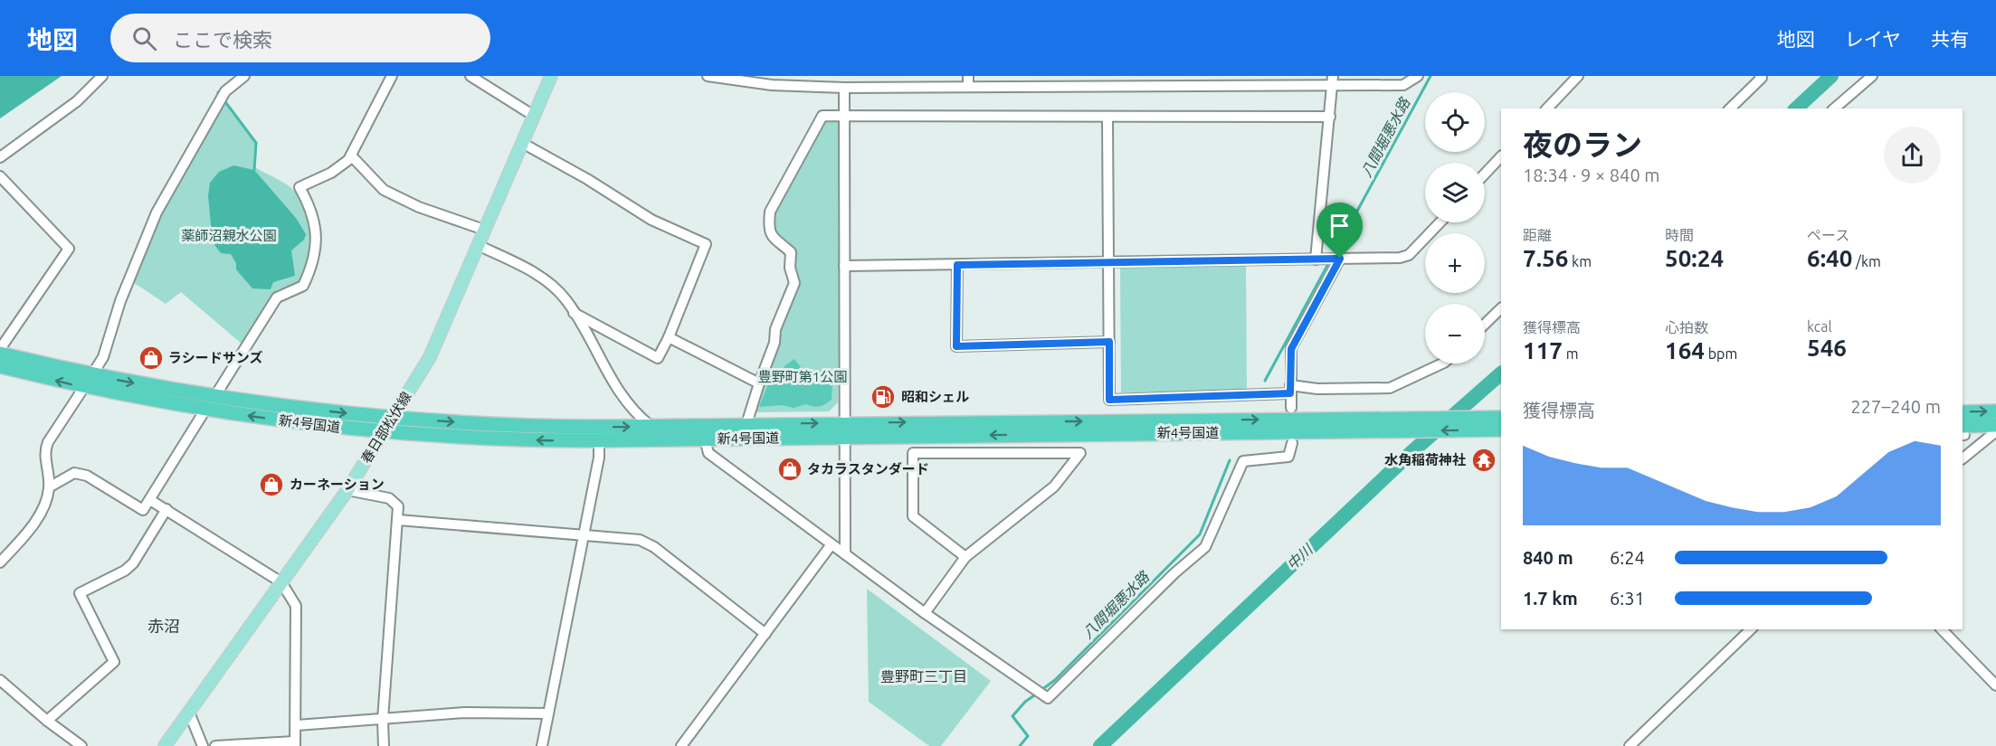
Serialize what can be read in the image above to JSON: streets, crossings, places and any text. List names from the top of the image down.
{
  "streets": {
    "highway": ["新4号国道"],
    "main road": ["春日部松伏線"]
  },
  "crossings": [
    ["新4号国道", "春日部松伏線"]
  ],
  "districts": ["赤沼", "豊野町三丁目"],
  "water": ["八間堀悪水路", "中川"],
  "parks": ["薬師沼親水公園", "豊野町第1公園"],
  "places": {
    "shop": ["ラシードサンズ", "タカラスタンダード", "カーネーション"],
    "fuel station": ["昭和シェル"],
    "temple": ["水角稲荷神社"]
  },
  "page": {
    "header": "地図",
    "search": "ここで検索",
    "nav": ["地図", "レイヤ", "共有"],
    "map_buttons": ["+", "−"],
    "heading": ["夜のラン", "18:34 · 9 × 840 m"],
    "stats": [
      ["距離", "7.56 km"],
      ["時間", "50:24"],
      ["ペース", "6:40 /km"],
      ["獲得標高", "117 m"],
      ["心拍数", "164 bpm"],
      ["kcal", "546"]
    ],
    "chart": ["獲得標高", "227–240 m"],
    "list": [
      {
        "name": "840 m",
        "note": "6:24"
      },
      {
        "name": "1.7 km",
        "note": "6:31"
      }
    ]
  }
}
